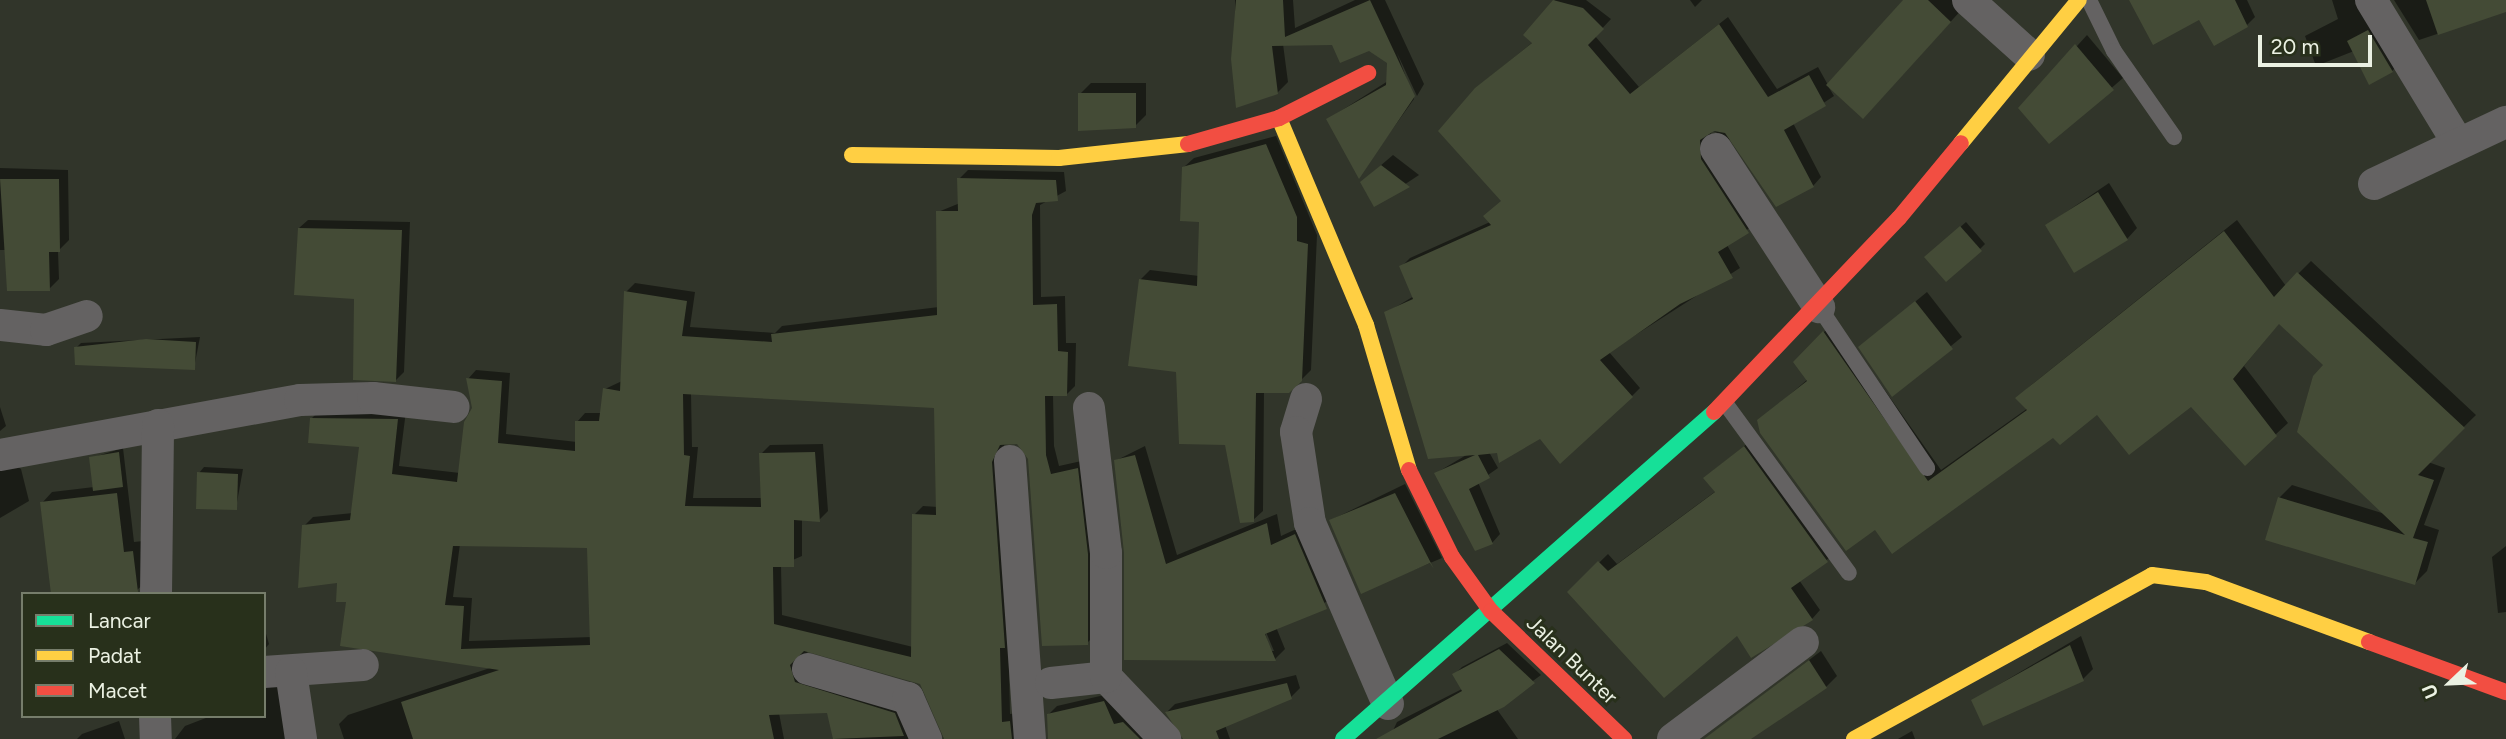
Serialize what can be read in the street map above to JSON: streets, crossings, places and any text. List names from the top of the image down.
{
  "streets": {
    "street": ["Jalan Bunter"]
  },
  "legend": ["Lancar", "Padat", "Macet"],
  "scale_bar": "20 m",
  "north": "bottom left"
}
